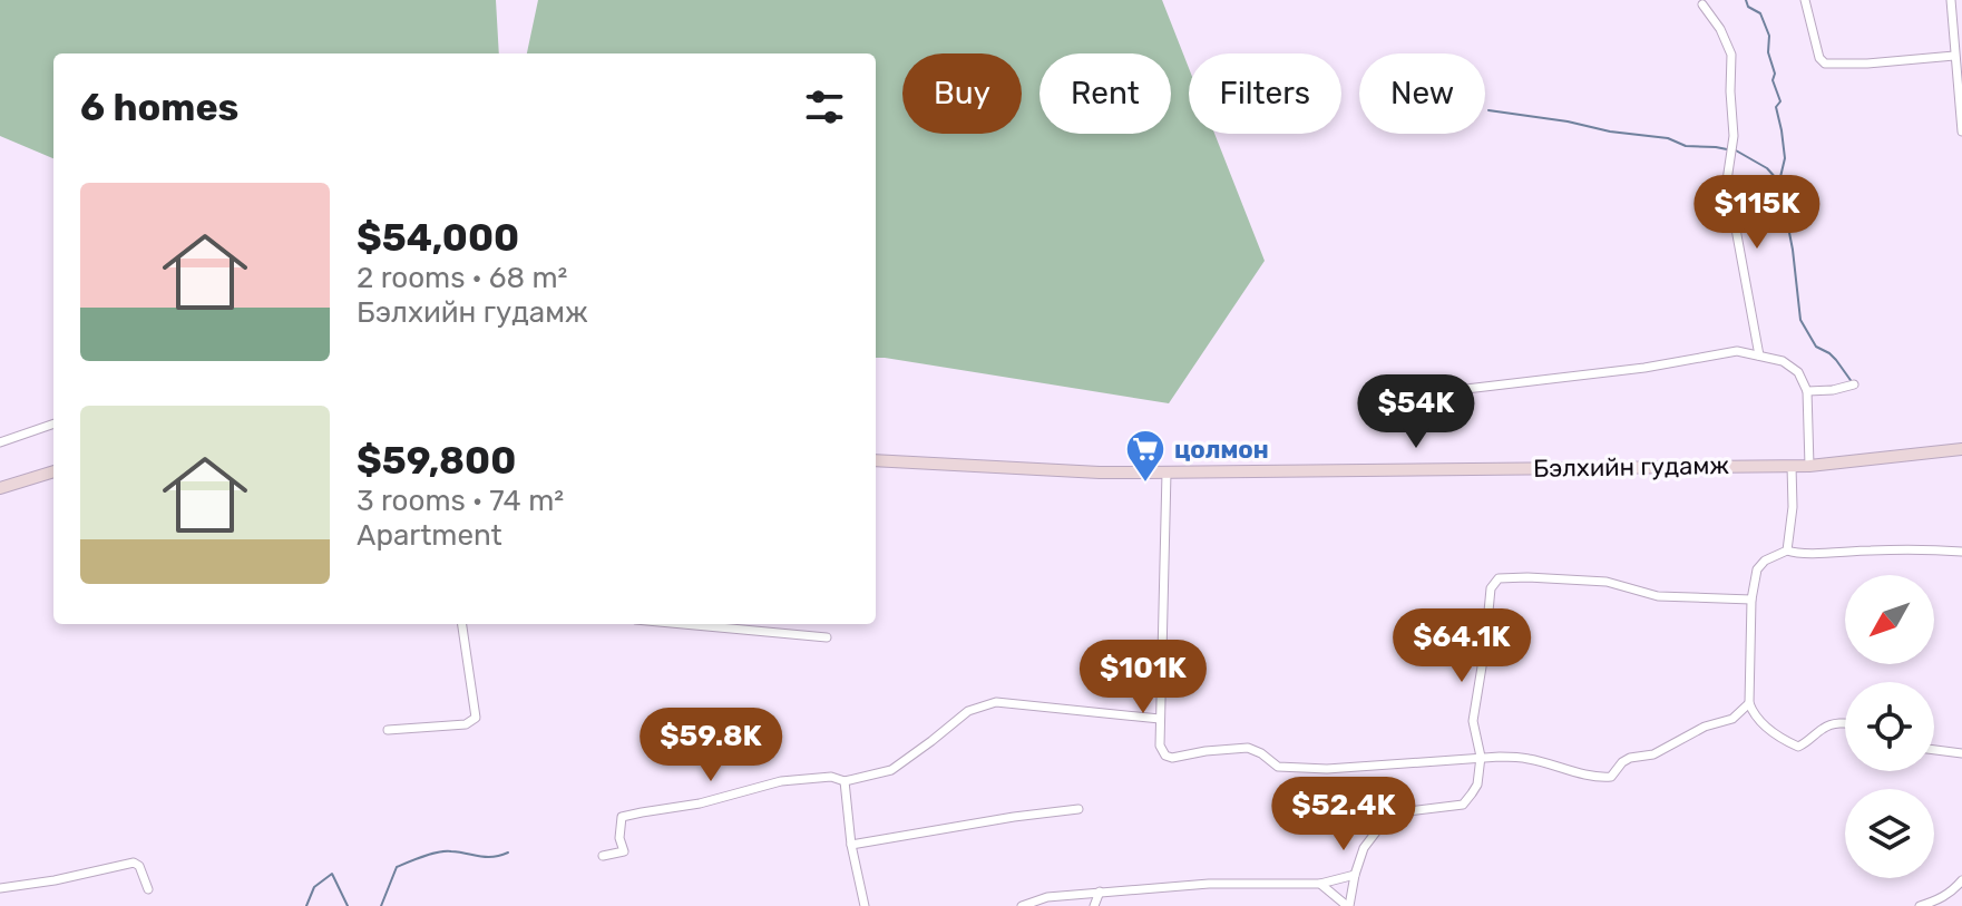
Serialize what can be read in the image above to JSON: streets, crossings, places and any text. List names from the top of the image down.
{
  "streets": {
    "main road": ["Бэлхийн гудамж"]
  },
  "places": {
    "supermarket": ["цолмон"]
  },
  "north": "bottom left",
  "page": {
    "chip": [
      "Buy",
      "Rent",
      "Filters",
      "New"
    ],
    "heading": "6 homes",
    "list": [
      {
        "name": "$54,000",
        "note": "2 rooms · 68 m² · Бэлхийн гудамж"
      },
      {
        "name": "$59,800",
        "note": "3 rooms · 74 m² · Apartment"
      }
    ],
    "price": [
      "$115K",
      "$54K",
      "$64.1K",
      "$101K",
      "$59.8K",
      "$52.4K"
    ]
  }
}
